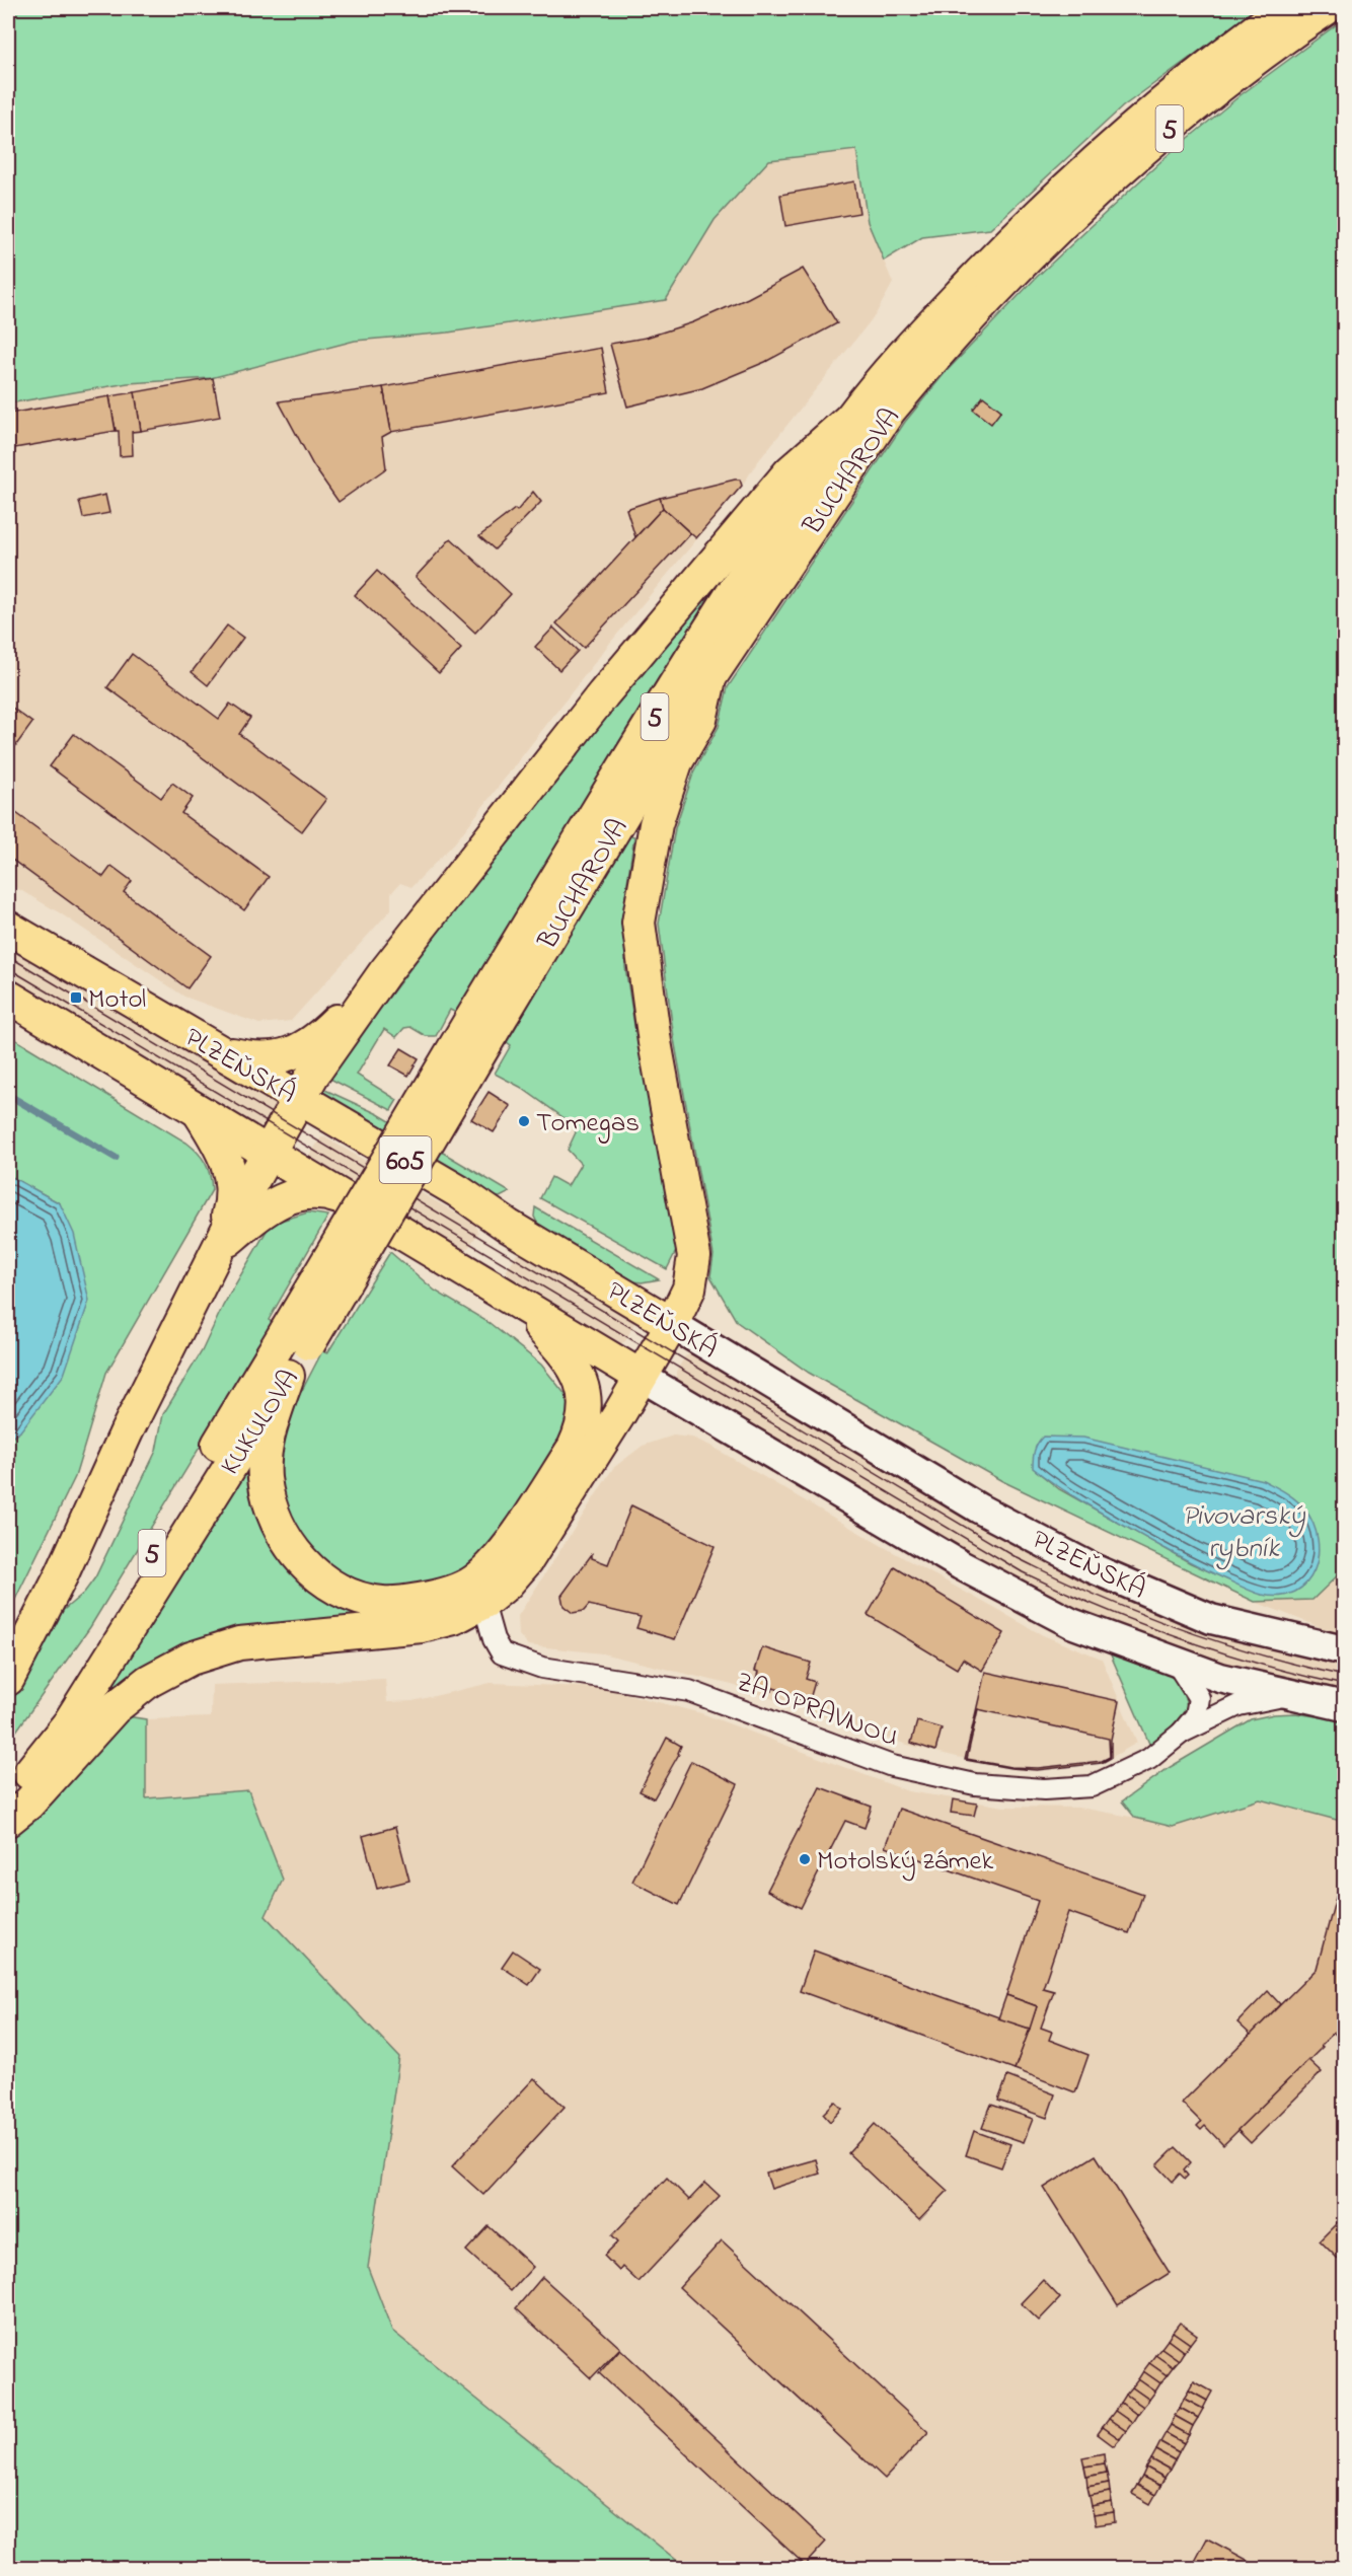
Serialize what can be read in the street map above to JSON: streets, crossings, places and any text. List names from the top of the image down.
{
  "streets": {
    "main road": [
      "5",
      "BUCHAROVA",
      "PLZEŇSKÁ",
      "605",
      "KUKULOVA"
    ],
    "street": ["ZA OPRAVNOU"]
  },
  "crossings": [
    ["BUCHAROVA", "KUKULOVA"]
  ],
  "water": ["Pivovarský rybník"],
  "places": {
    "transit": ["Motol"],
    "other": ["Tomegas", "Motolský zámek"]
  }
}
